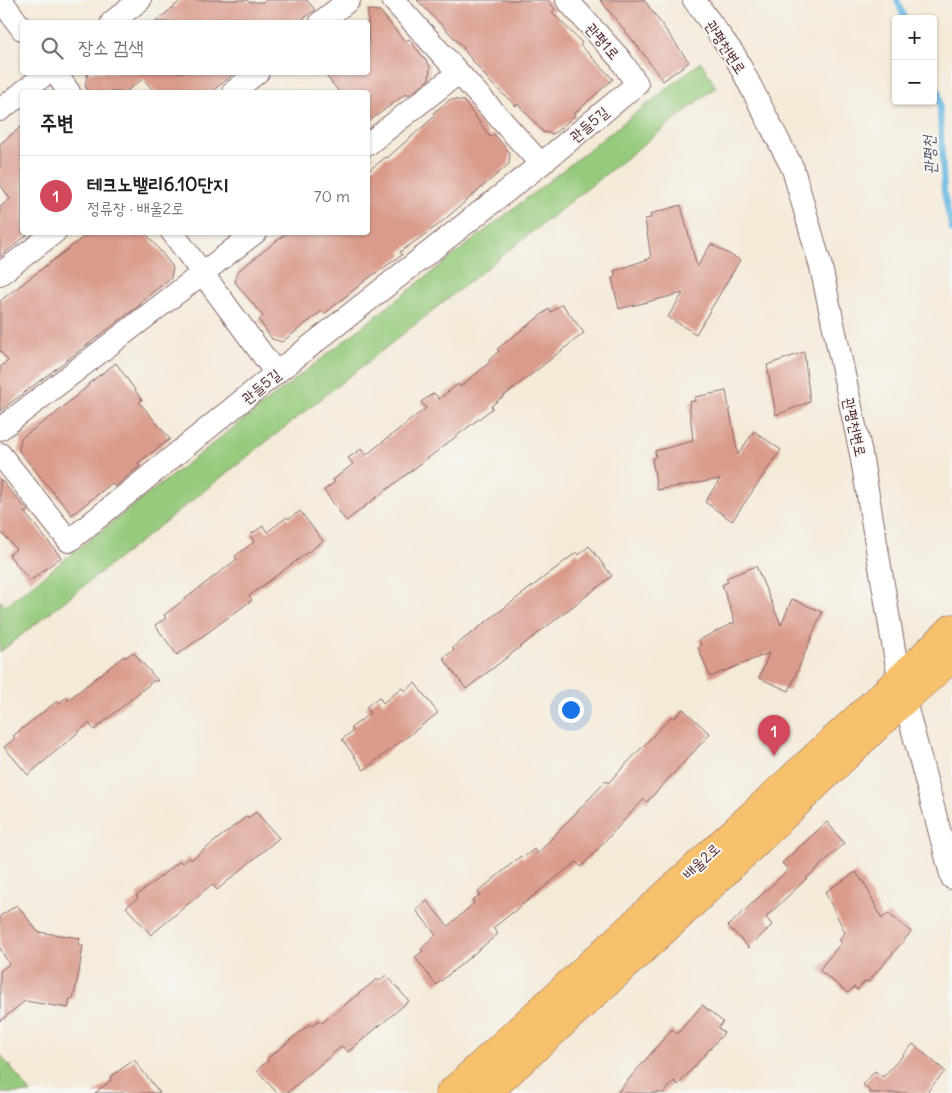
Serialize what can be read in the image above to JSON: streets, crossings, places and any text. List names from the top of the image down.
{
  "streets": {
    "main road": ["배울2로"],
    "street": ["관평1로", "관평천변로", "관들5길"]
  },
  "crossings": [
    ["관평1로", "관들5길"],
    ["관평천변로", "배울2로"]
  ],
  "water": ["관평천"],
  "page": {
    "map_buttons": ["+", "−"],
    "search": "장소 검색",
    "heading": "주변",
    "list": [
      {
        "mark": "1",
        "name": "테크노밸리6.10단지",
        "note": "정류장 · 배울2로",
        "value": "70 m"
      }
    ],
    "pins": "1"
  }
}
